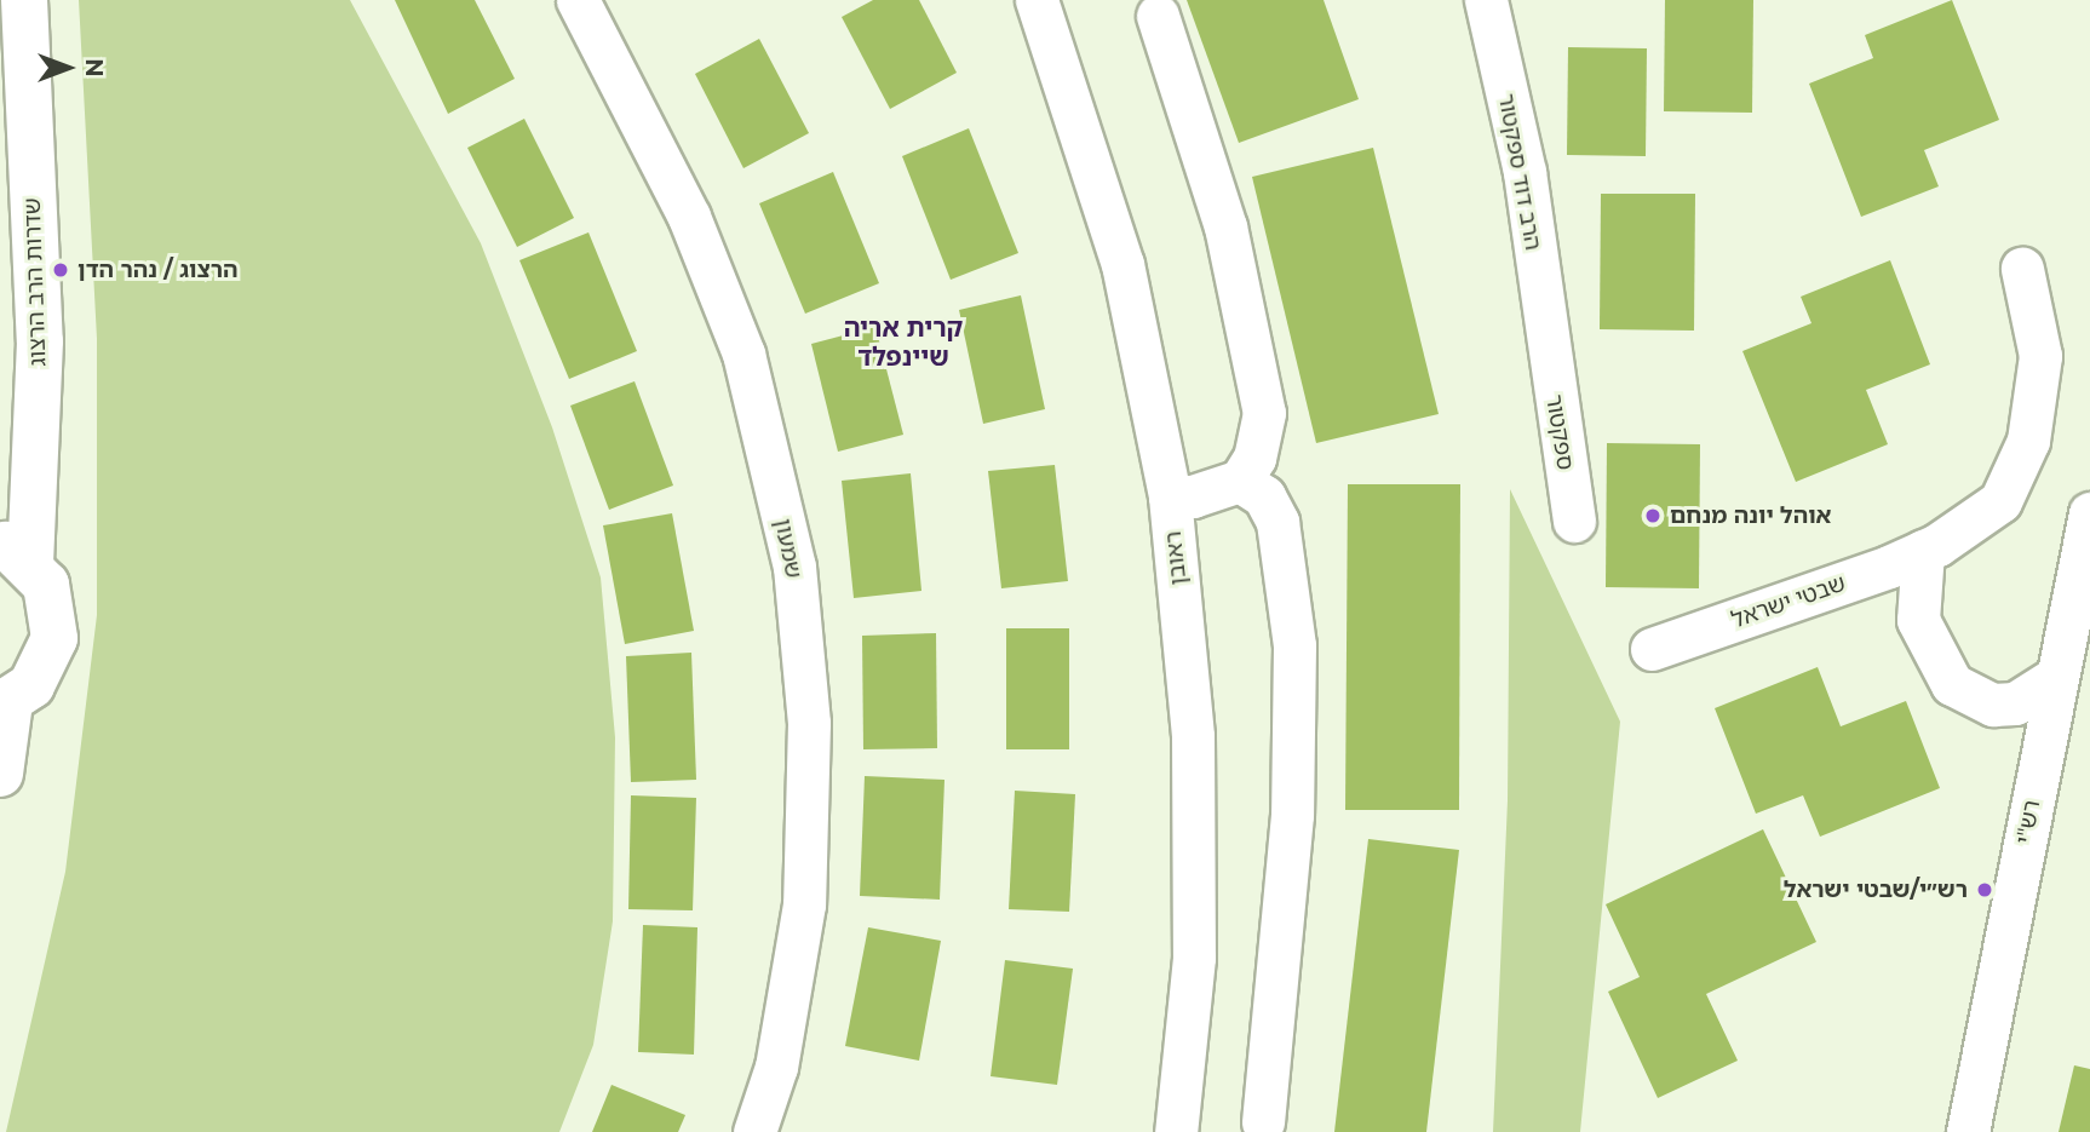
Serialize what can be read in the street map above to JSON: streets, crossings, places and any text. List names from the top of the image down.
{
  "streets": {
    "main road": ["שדרות הרב הרצוג"],
    "street": [
      "הרב דוד ספקטור",
      "ספקטור",
      "שמעון",
      "ראובן",
      "שבטי ישראל",
      "רש\"י"
    ]
  },
  "crossings": [
    ["הרב דוד ספקטור", "ספקטור"]
  ],
  "districts": ["קרית אריה שיינפלד"],
  "places": ["הרצוג / נהר הדן", "אוהל יונה מנחם", "רש״י/שבטי ישראל"],
  "north": "right"
}
